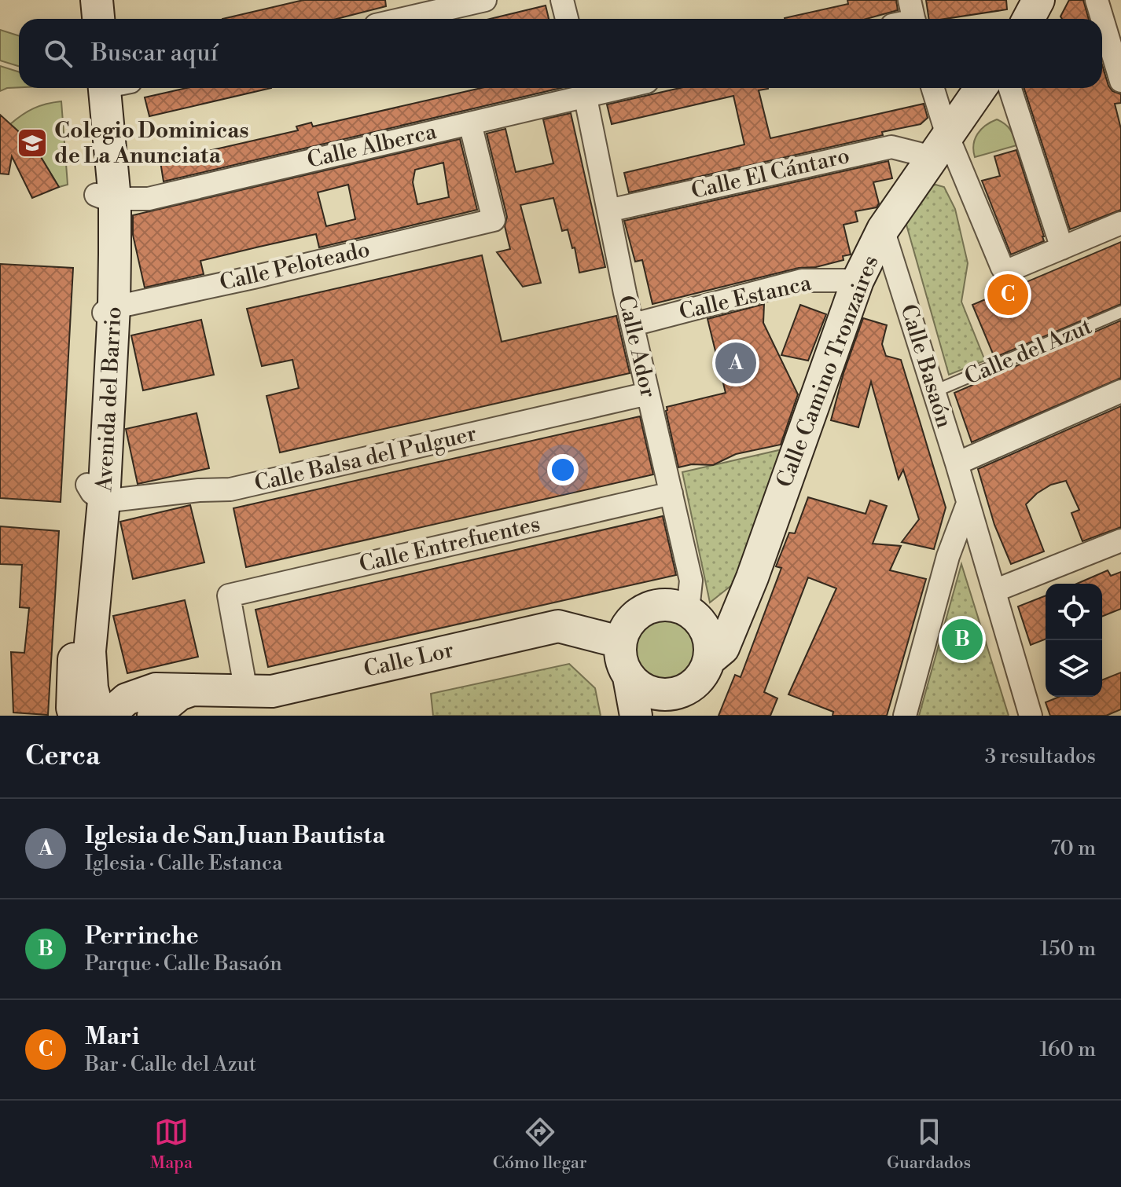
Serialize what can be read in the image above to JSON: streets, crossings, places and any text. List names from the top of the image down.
{
  "streets": {
    "street": [
      "Calle Alberca",
      "Calle El Cántaro",
      "Calle Peloteado",
      "Calle Estanca",
      "Calle Ador",
      "Calle Basaón",
      "Calle Camino Tronzaires",
      "Avenida del Barrio",
      "Calle Balsa del Pulguer",
      "Calle Entrefuentes",
      "Calle Lor"
    ],
    "lane": ["Calle del Azut"]
  },
  "crossings": [
    ["Calle Alberca", "Calle Peloteado"],
    ["Calle Alberca", "Calle Ador"],
    ["Calle Alberca", "Avenida del Barrio"],
    ["Calle El Cántaro", "Calle Ador"],
    ["Calle El Cántaro", "Calle Camino Tronzaires"],
    ["Calle Peloteado", "Avenida del Barrio"],
    ["Calle Estanca", "Calle Ador"],
    ["Calle Estanca", "Calle Camino Tronzaires"],
    ["Calle Ador", "Calle Camino Tronzaires"],
    ["Calle Ador", "Calle Balsa del Pulguer"],
    ["Calle Ador", "Calle Entrefuentes"],
    ["Calle Ador", "Calle Lor"],
    ["Calle del Azut", "Calle Basaón"],
    ["Calle Basaón", "Calle Camino Tronzaires"],
    ["Calle Camino Tronzaires", "Calle Lor"],
    ["Avenida del Barrio", "Calle Balsa del Pulguer"],
    ["Calle Entrefuentes", "Calle Lor"]
  ],
  "places": {
    "school or university": ["Colegio Dominicas de La Anunciata"]
  },
  "page": {
    "search": "Buscar aquí",
    "pins": ["C", "A", "B"],
    "heading": ["Cerca", "3 resultados"],
    "list": [
      {
        "mark": "A",
        "name": "Iglesia de San Juan Bautista",
        "note": "Iglesia · Calle Estanca",
        "value": "70 m"
      },
      {
        "mark": "B",
        "name": "Perrinche",
        "note": "Parque · Calle Basaón",
        "value": "150 m"
      },
      {
        "mark": "C",
        "name": "Mari",
        "note": "Bar · Calle del Azut",
        "value": "160 m"
      }
    ],
    "nav": ["Mapa", "Cómo llegar", "Guardados"]
  }
}
